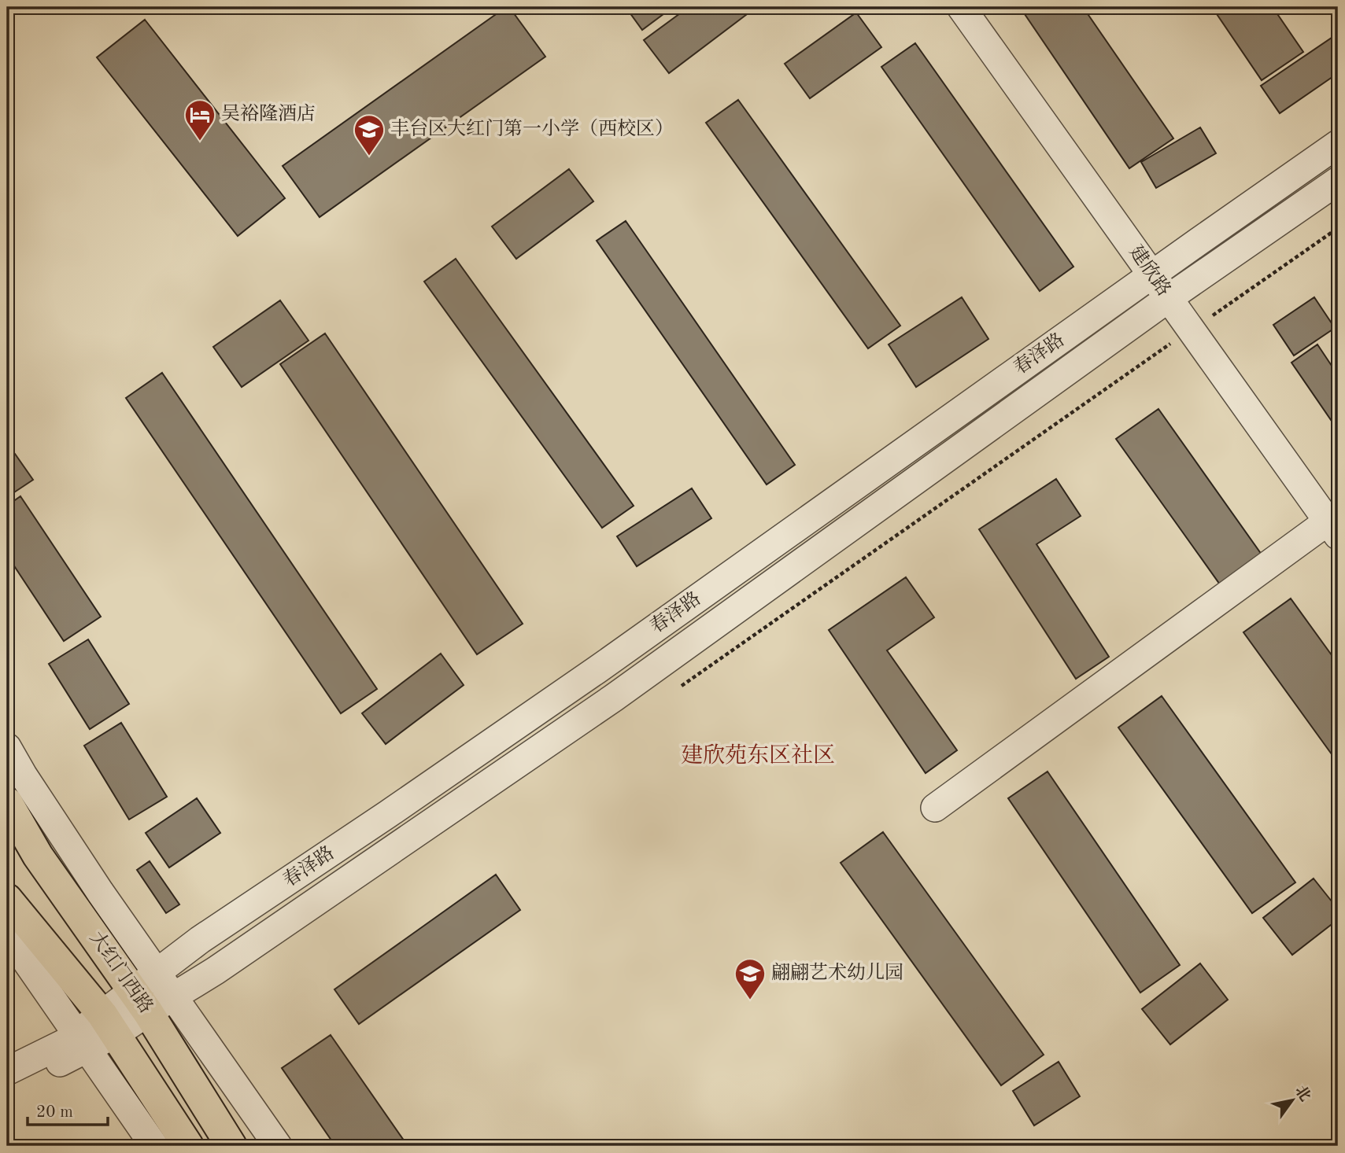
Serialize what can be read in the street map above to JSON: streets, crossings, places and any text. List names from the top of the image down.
{
  "streets": {
    "main road": ["大红门西路"],
    "street": ["建欣路", "春泽路"]
  },
  "crossings": [
    ["建欣路", "春泽路"],
    ["春泽路", "大红门西路"]
  ],
  "districts": ["建欣苑东区社区"],
  "places": {
    "hotel": ["吴裕隆酒店"],
    "school or university": ["丰台区大红门第一小学（西校区）", "翩翩艺术幼儿园"]
  },
  "scale_bar": "20 m",
  "north": "top right"
}
